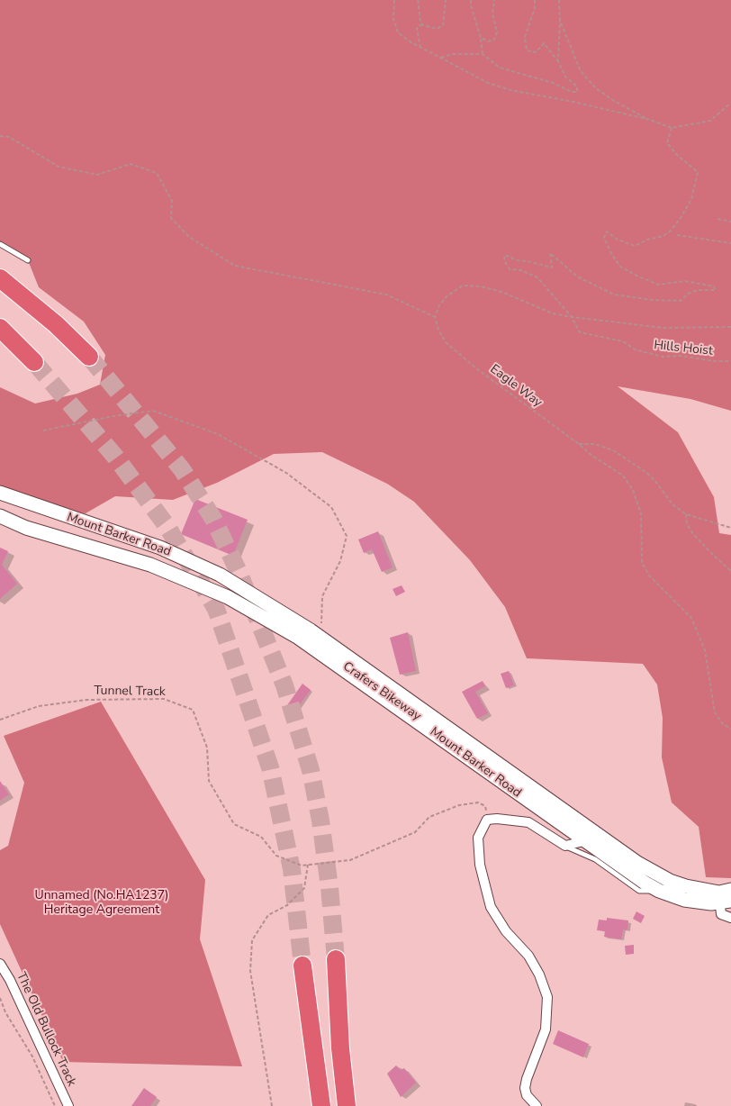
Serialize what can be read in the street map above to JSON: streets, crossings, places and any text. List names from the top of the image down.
{
  "streets": {
    "main road": ["Mount Barker Road"],
    "street": ["The Old Bullock Track"],
    "path": ["Hills Hoist", "Eagle Way", "Tunnel Track"]
  },
  "parks": ["Unnamed (No.HA1237) Heritage Agreement"]
}
